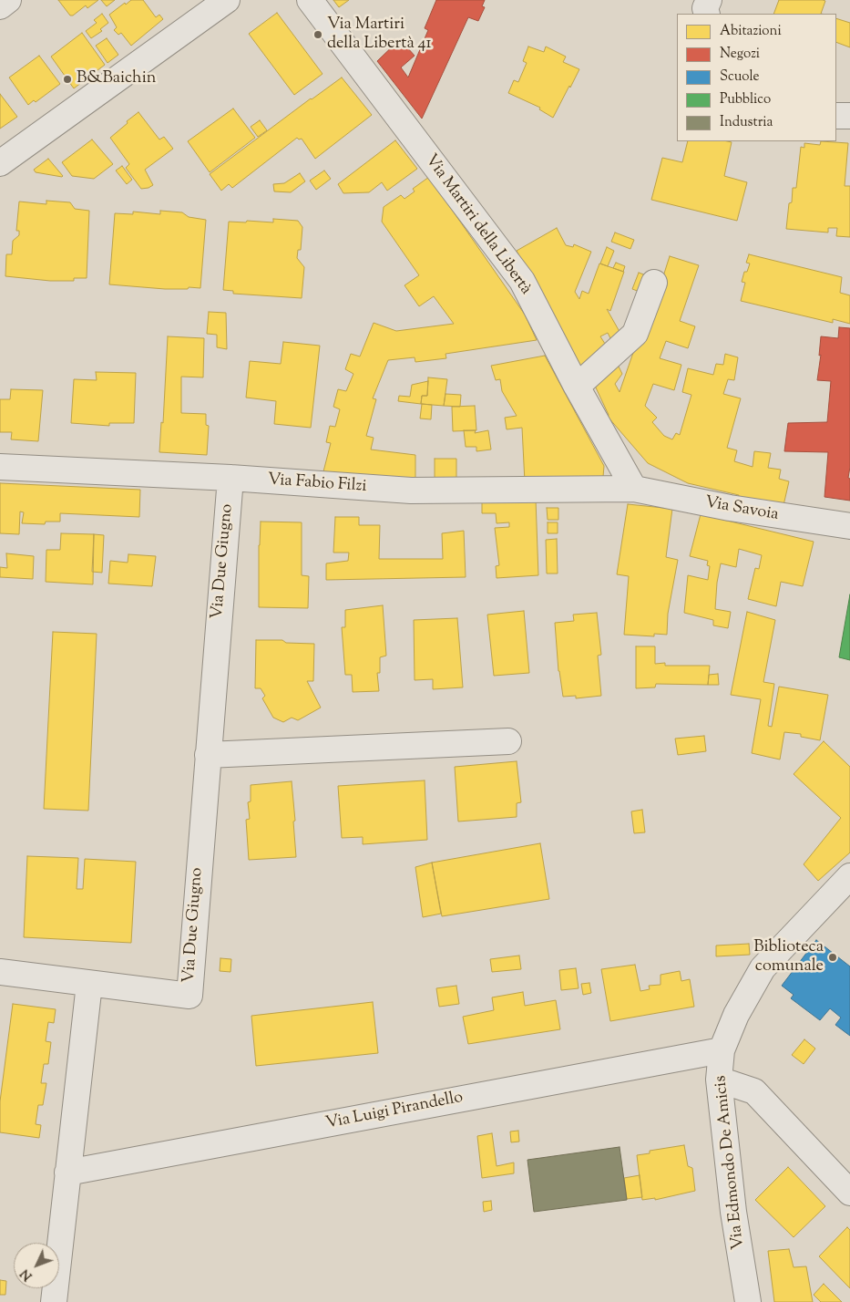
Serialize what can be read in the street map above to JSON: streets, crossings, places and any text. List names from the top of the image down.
{
  "streets": {
    "street": [
      "Via Martiri della Libertà",
      "Via Fabio Filzi",
      "Via Savoia",
      "Via Due Giugno",
      "Via Luigi Pirandello",
      "Via Edmondo De Amicis"
    ]
  },
  "crossings": [
    ["Via Martiri della Libertà", "Via Fabio Filzi"],
    ["Via Martiri della Libertà", "Via Savoia"],
    ["Via Fabio Filzi", "Via Savoia"],
    ["Via Fabio Filzi", "Via Due Giugno"],
    ["Via Luigi Pirandello", "Via Edmondo De Amicis"]
  ],
  "places": ["Via Martiri della Libertà 41", "B&Baichin", "Biblioteca comunale"],
  "legend": [
    "Abitazioni",
    "Negozi",
    "Scuole",
    "Pubblico",
    "Industria"
  ],
  "north": "bottom left"
}
